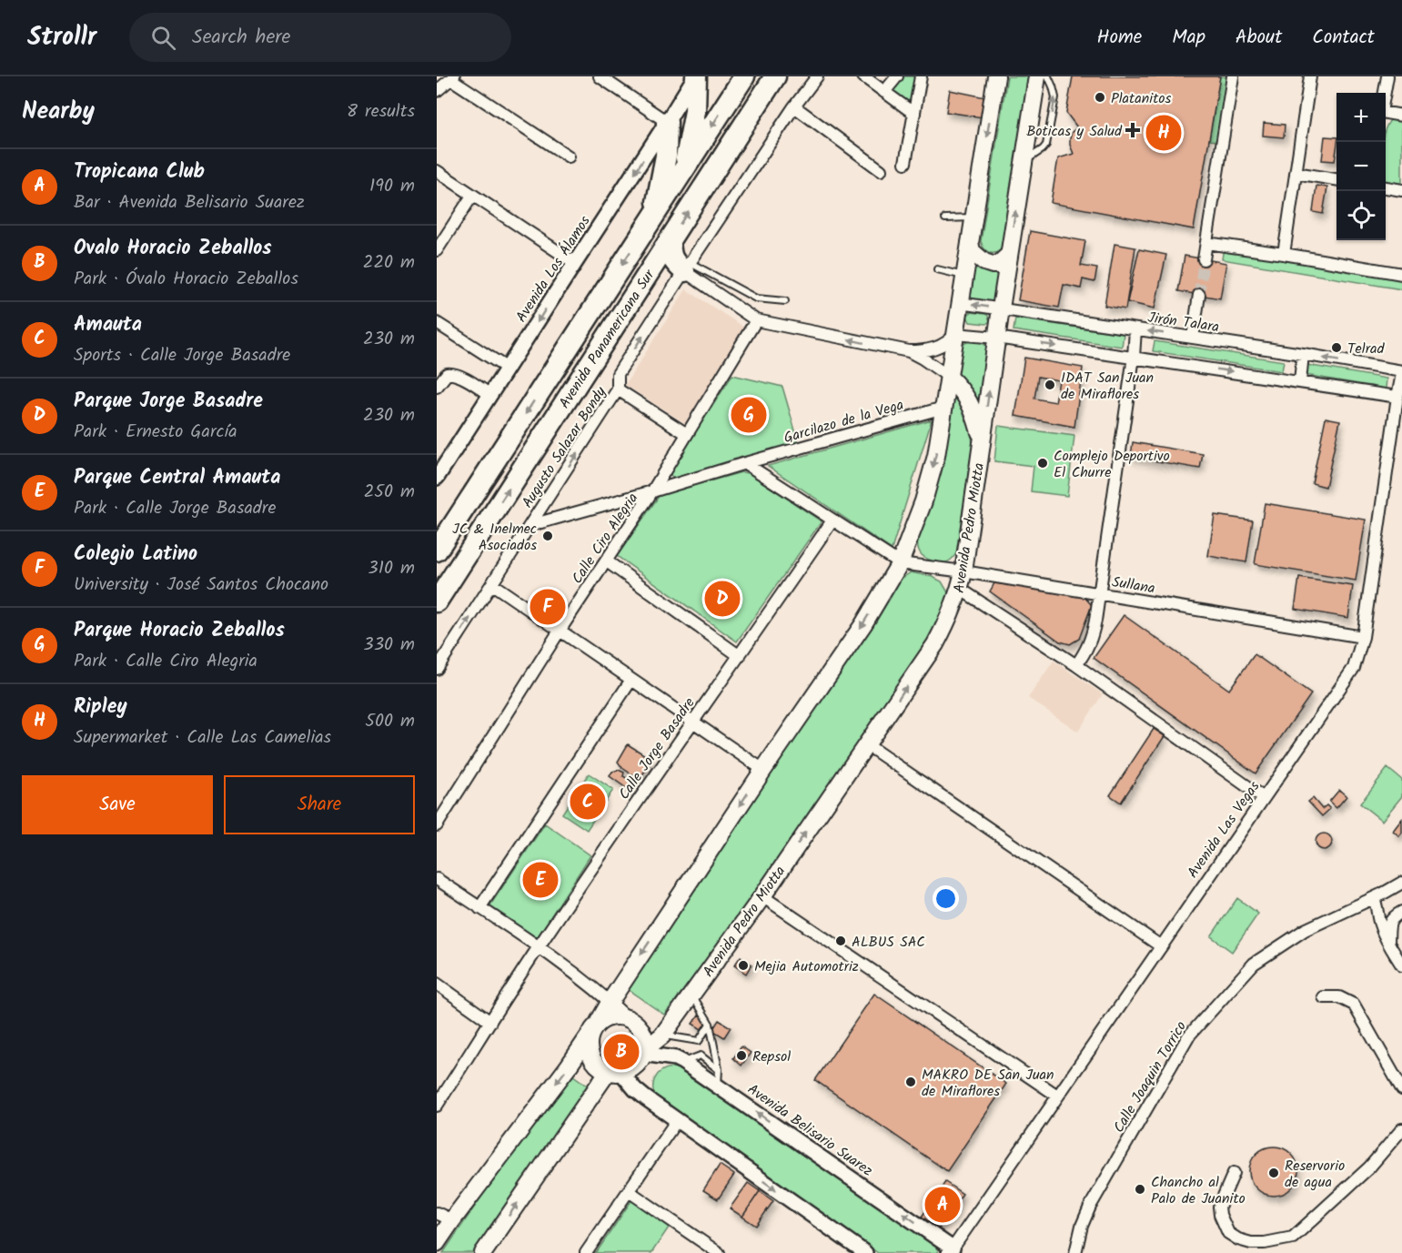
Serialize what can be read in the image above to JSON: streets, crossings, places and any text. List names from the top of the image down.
{
  "streets": {
    "highway": ["Avenida Panamericana Sur"],
    "main road": ["Avenida Pedro Miotta"],
    "street": [
      "Avenida Los Álamos",
      "Jirón Talara",
      "Garcilazo de la Vega",
      "Augusto Salazar Bondy",
      "Calle Ciro Alegria",
      "Sullana",
      "Calle Jorge Basadre",
      "Avenida Las Vegas",
      "Calle Joaquin Torrico",
      "Avenida Belisario Suarez"
    ]
  },
  "crossings": [
    ["Jirón Talara", "Avenida Pedro Miotta"],
    ["Jirón Talara", "Avenida Las Vegas"],
    ["Garcilazo de la Vega", "Augusto Salazar Bondy"],
    ["Garcilazo de la Vega", "Calle Ciro Alegria"],
    ["Avenida Pedro Miotta", "Sullana"],
    ["Avenida Pedro Miotta", "Avenida Belisario Suarez"],
    ["Sullana", "Avenida Las Vegas"],
    ["Avenida Las Vegas", "Avenida Belisario Suarez"]
  ],
  "one_way": ["Avenida Los Álamos", "Augusto Salazar Bondy"],
  "places": {
    "other": [
      "Platanitos",
      "Telrad",
      "IDAT San Juan de Miraflores",
      "Complejo Deportivo El Churre",
      "JC & Inelmec Asociados",
      "ALBUS SAC",
      "Mejia Automotriz",
      "Repsol",
      "MAKRO DE San Juan de Miraflores",
      "Reservorio de agua",
      "Chancho al Palo de Juanito"
    ],
    "health": ["Boticas y Salud"]
  },
  "page": {
    "header": "Strollr",
    "search": "Search here",
    "nav": [
      "Home",
      "Map",
      "About",
      "Contact"
    ],
    "heading": ["Nearby", "8 results"],
    "map_buttons": ["+", "−"],
    "pins": [
      "H",
      "G",
      "D",
      "F",
      "C",
      "E",
      "B",
      "A"
    ],
    "list": [
      {
        "mark": "A",
        "name": "Tropicana Club",
        "note": "Bar · Avenida Belisario Suarez",
        "value": "190 m"
      },
      {
        "mark": "B",
        "name": "Ovalo Horacio Zeballos",
        "note": "Park · Óvalo Horacio Zeballos",
        "value": "220 m"
      },
      {
        "mark": "C",
        "name": "Amauta",
        "note": "Sports · Calle Jorge Basadre",
        "value": "230 m"
      },
      {
        "mark": "D",
        "name": "Parque Jorge Basadre",
        "note": "Park · Ernesto García",
        "value": "230 m"
      },
      {
        "mark": "E",
        "name": "Parque Central Amauta",
        "note": "Park · Calle Jorge Basadre",
        "value": "250 m"
      },
      {
        "mark": "F",
        "name": "Colegio Latino",
        "note": "University · José Santos Chocano",
        "value": "310 m"
      },
      {
        "mark": "G",
        "name": "Parque Horacio Zeballos",
        "note": "Park · Calle Ciro Alegria",
        "value": "330 m"
      },
      {
        "mark": "H",
        "name": "Ripley",
        "note": "Supermarket · Calle Las Camelias",
        "value": "500 m"
      }
    ],
    "buttons": ["Save", "Share"]
  }
}
